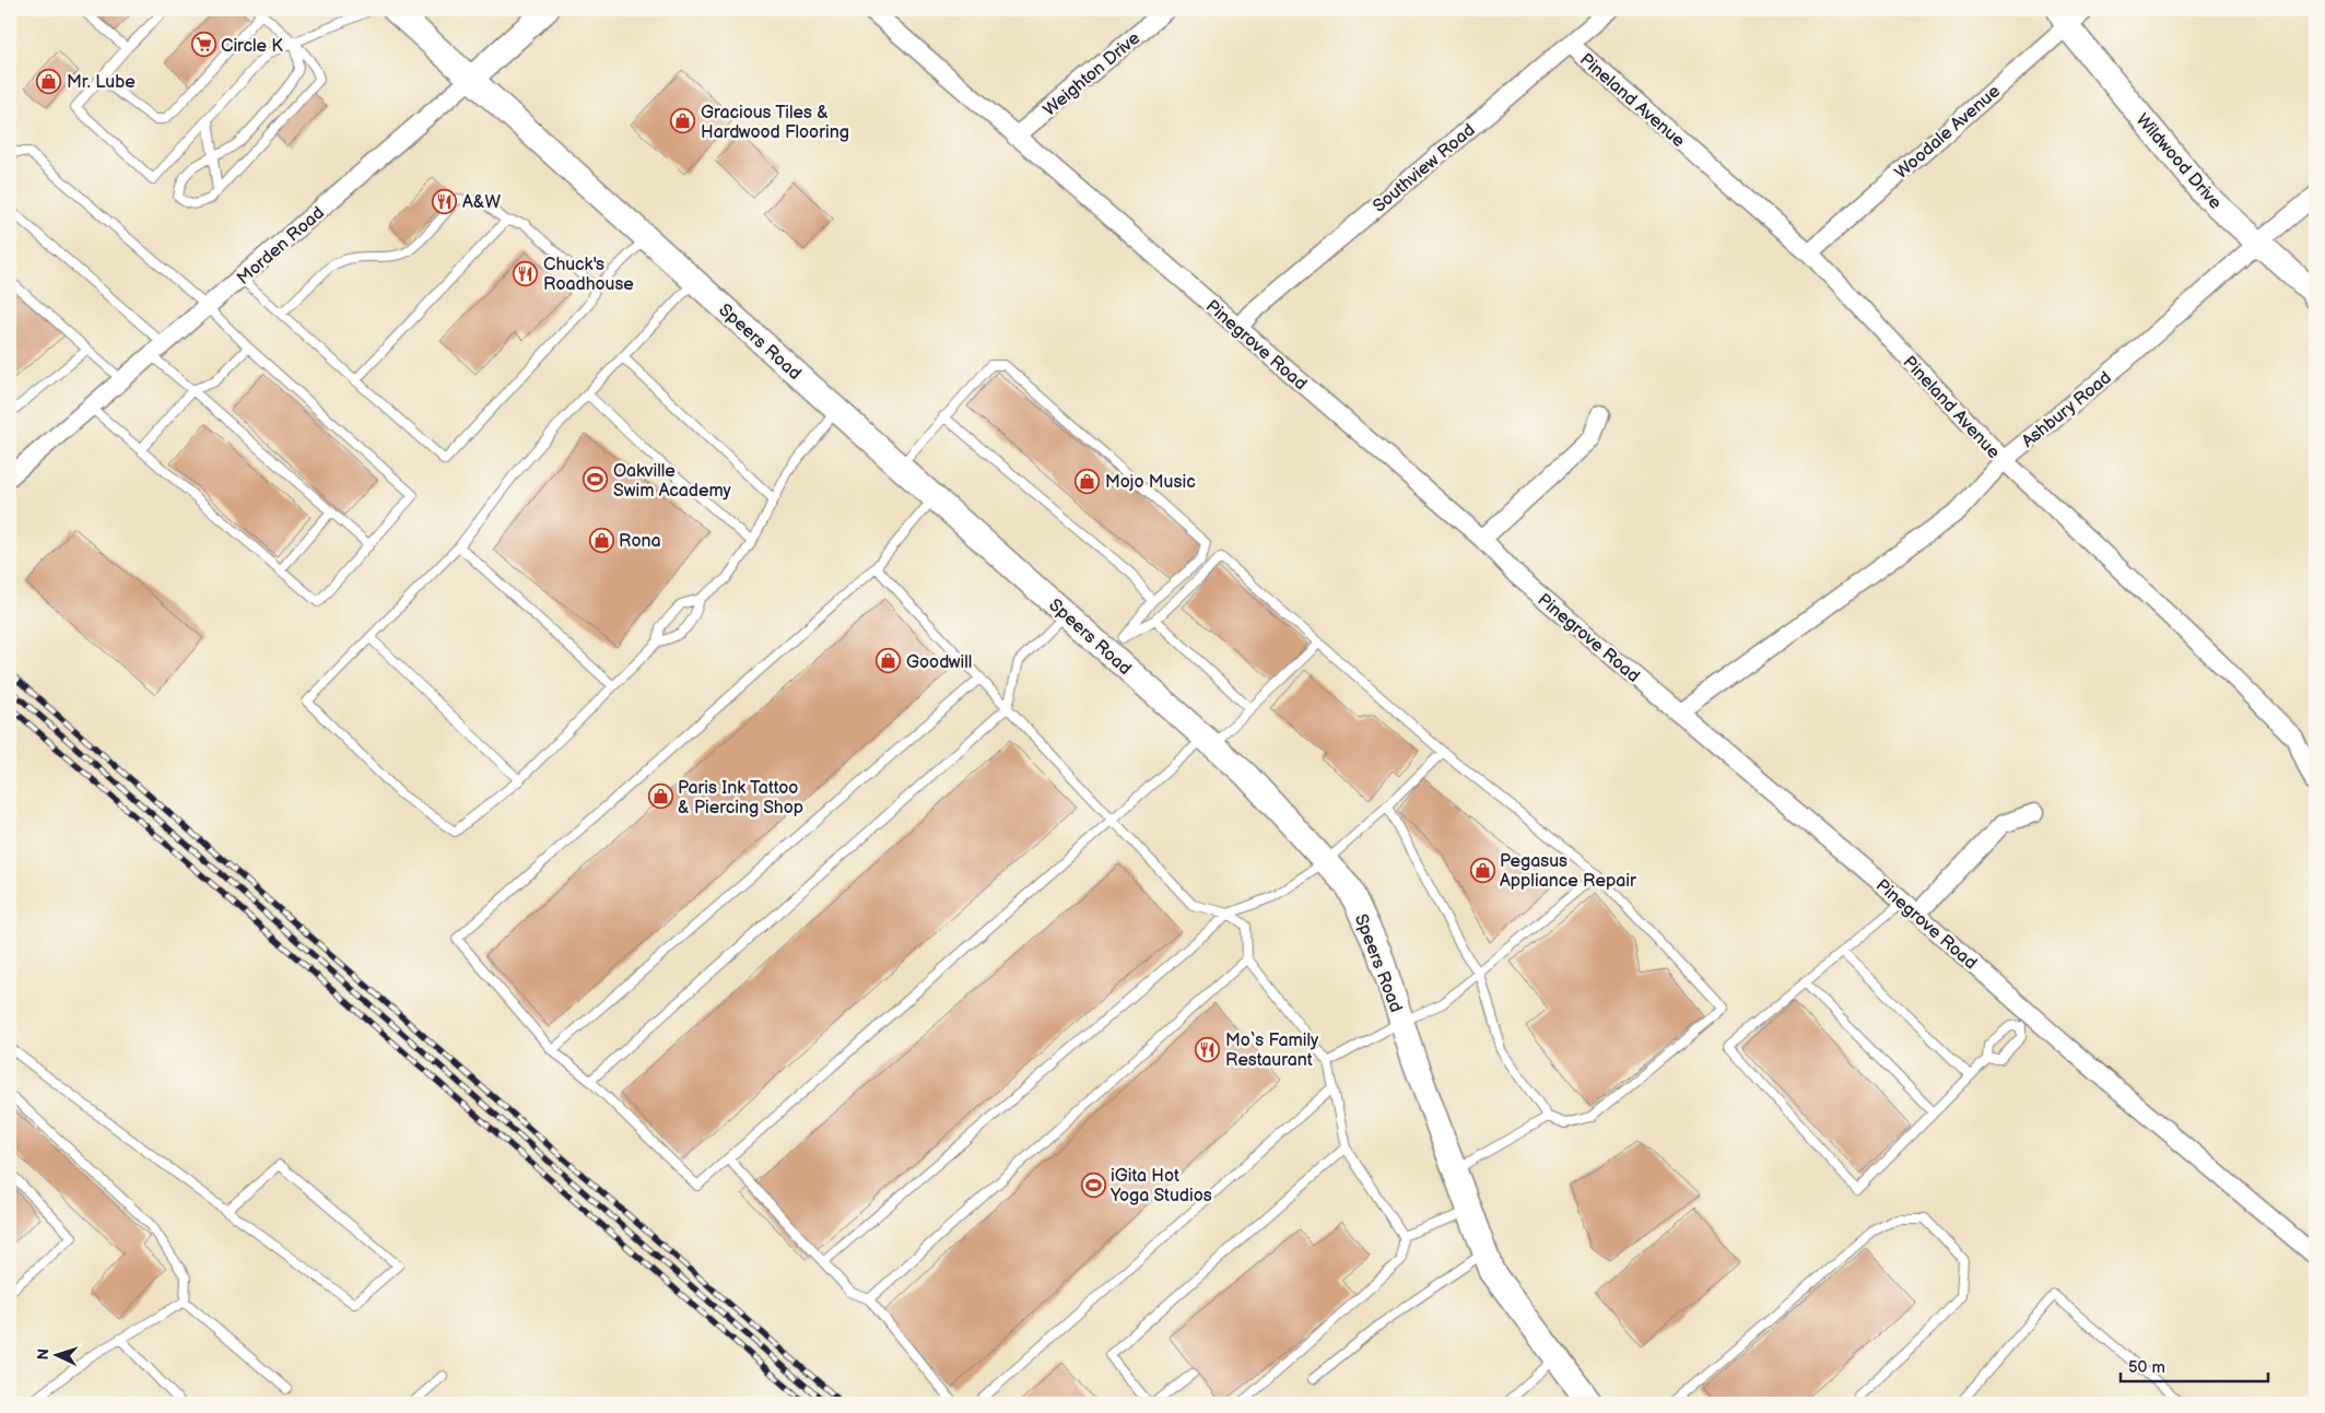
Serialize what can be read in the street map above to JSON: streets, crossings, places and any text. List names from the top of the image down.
{
  "streets": {
    "main road": ["Wildwood Drive", "Morden Road", "Speers Road"],
    "street": [
      "Weighton Drive",
      "Pineland Avenue",
      "Woodale Avenue",
      "Southview Road",
      "Pinegrove Road",
      "Ashbury Road"
    ]
  },
  "crossings": [
    ["Weighton Drive", "Pinegrove Road"],
    ["Pineland Avenue", "Woodale Avenue"],
    ["Pineland Avenue", "Southview Road"],
    ["Pineland Avenue", "Ashbury Road"],
    ["Woodale Avenue", "Wildwood Drive"],
    ["Wildwood Drive", "Ashbury Road"],
    ["Southview Road", "Pinegrove Road"],
    ["Morden Road", "Speers Road"],
    ["Pinegrove Road", "Ashbury Road"]
  ],
  "places": {
    "supermarket": ["Circle K"],
    "shop": [
      "Mr. Lube",
      "Gracious Tiles & Hardwood Flooring",
      "Mojo Music",
      "Rona",
      "Goodwill",
      "Paris Ink Tattoo & Piercing Shop",
      "Pegasus Appliance Repair"
    ],
    "restaurant": ["A&W", "Chuck's Roadhouse", "Mo‘s Family Restaurant"],
    "sports": ["Oakville Swim Academy", "iGita Hot Yoga Studios"]
  },
  "scale_bar": "50 m",
  "north": "left"
}
